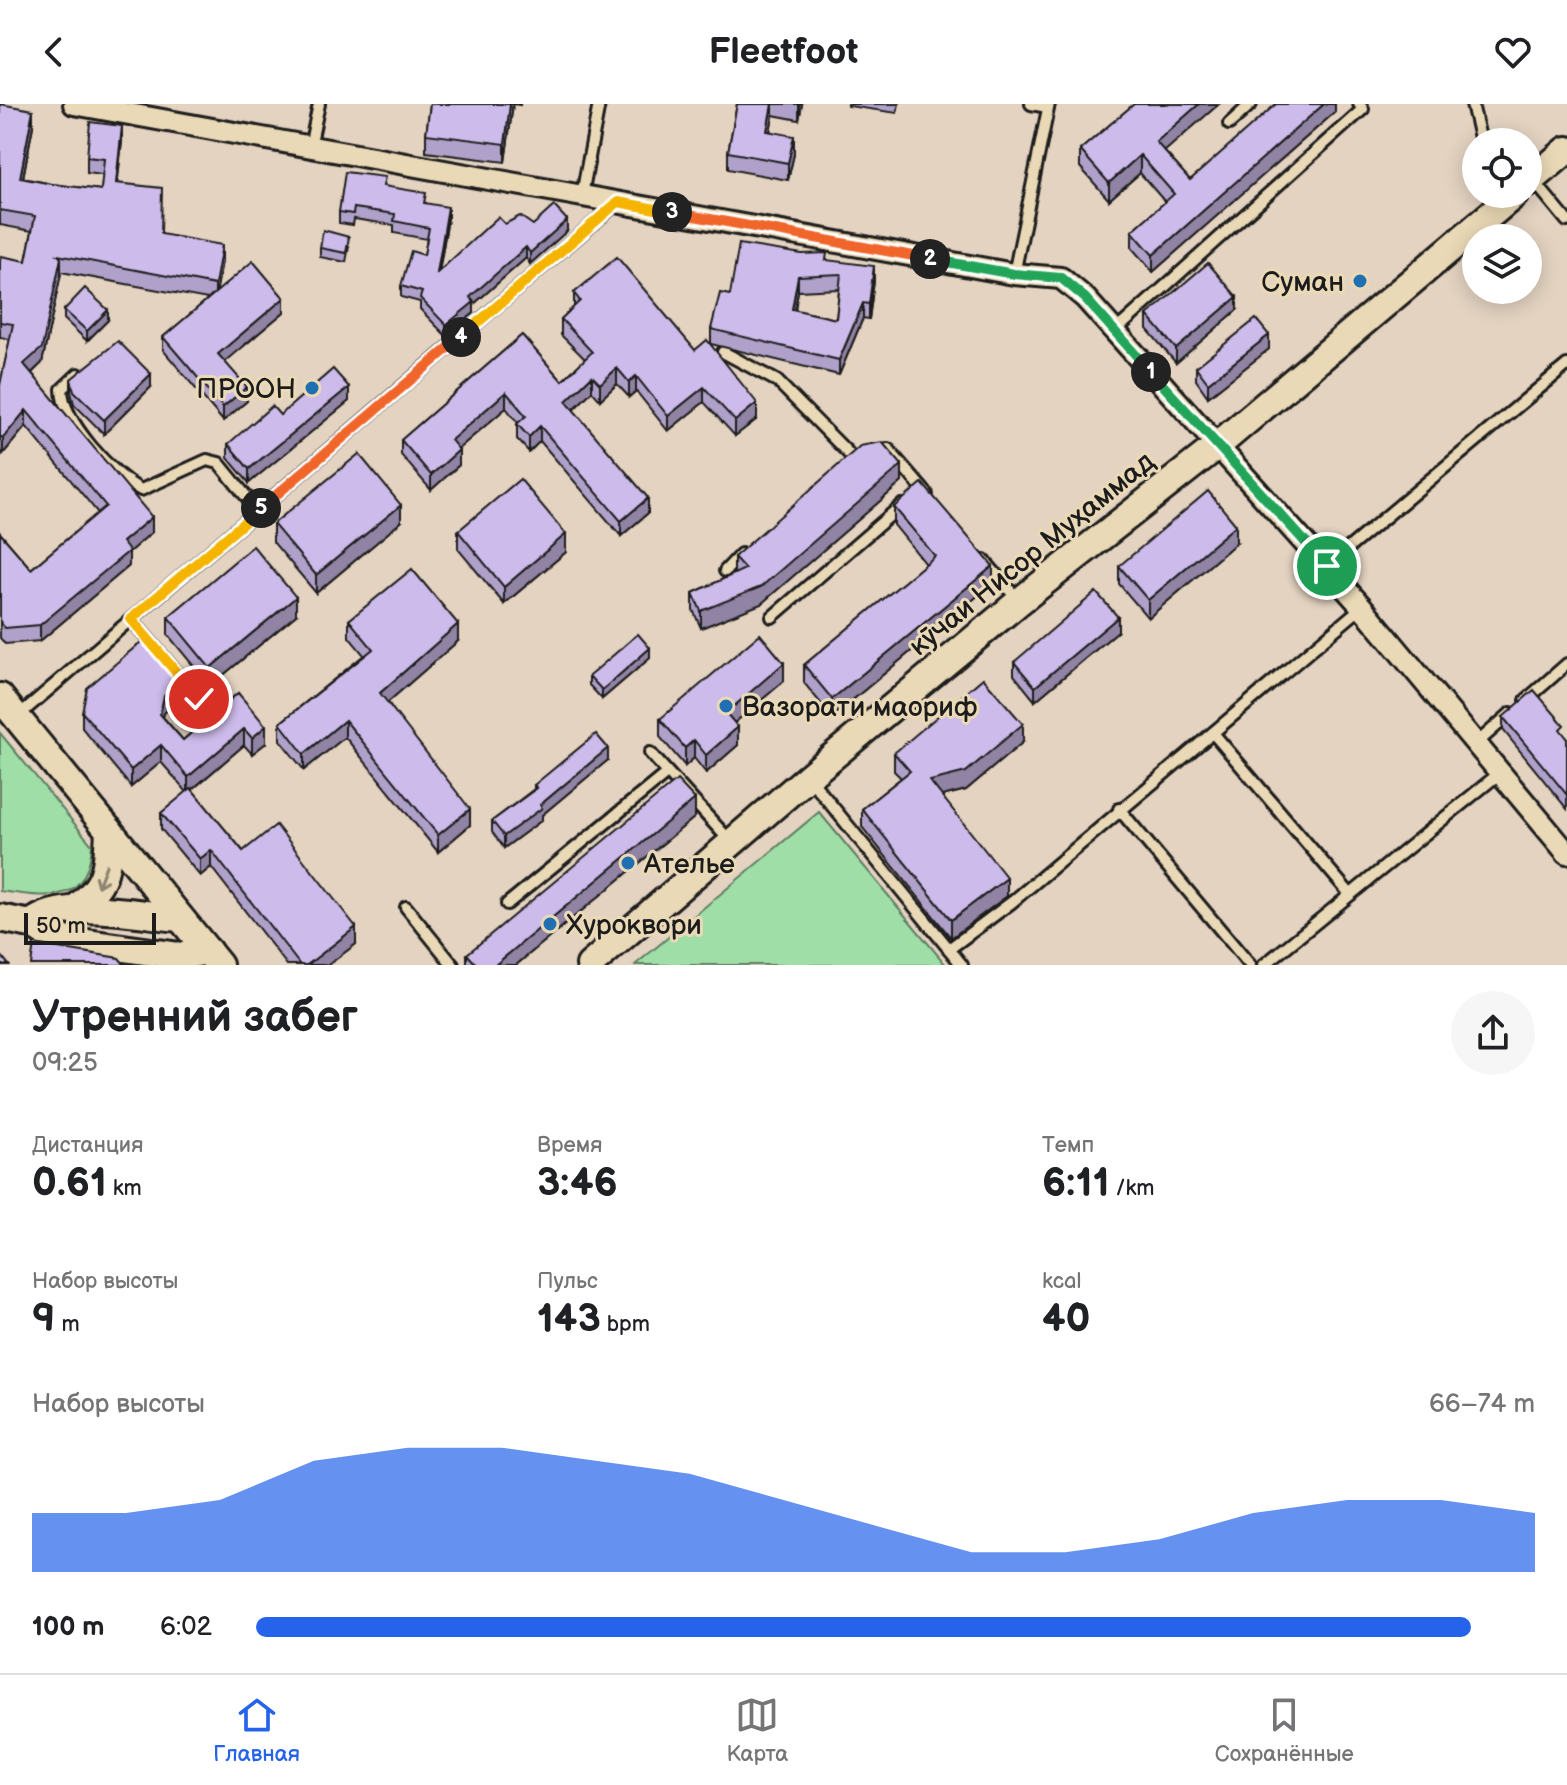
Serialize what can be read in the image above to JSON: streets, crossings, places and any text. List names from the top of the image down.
{
  "streets": {
    "street": ["кӯчаи Нисор Муҳаммад"]
  },
  "places": [
    "Суман",
    "ПРООН",
    "Вазорати маориф",
    "Ателье",
    "Хуроквори"
  ],
  "scale_bar": "50 m",
  "page": {
    "header": "Fleetfoot",
    "pins": [
      "3",
      "2",
      "4",
      "1",
      "5"
    ],
    "scale": "50 m",
    "heading": ["Утренний забег", "09:25"],
    "stats": [
      ["Дистанция", "0.61 km"],
      ["Время", "3:46"],
      ["Темп", "6:11 /km"],
      ["Набор высоты", "9 m"],
      ["Пульс", "143 bpm"],
      ["kcal", "40"]
    ],
    "chart": ["Набор высоты", "66–74 m"],
    "list": [
      {
        "name": "100 m",
        "note": "6:02"
      }
    ],
    "tabs": ["Главная", "Карта", "Сохранённые"]
  }
}
